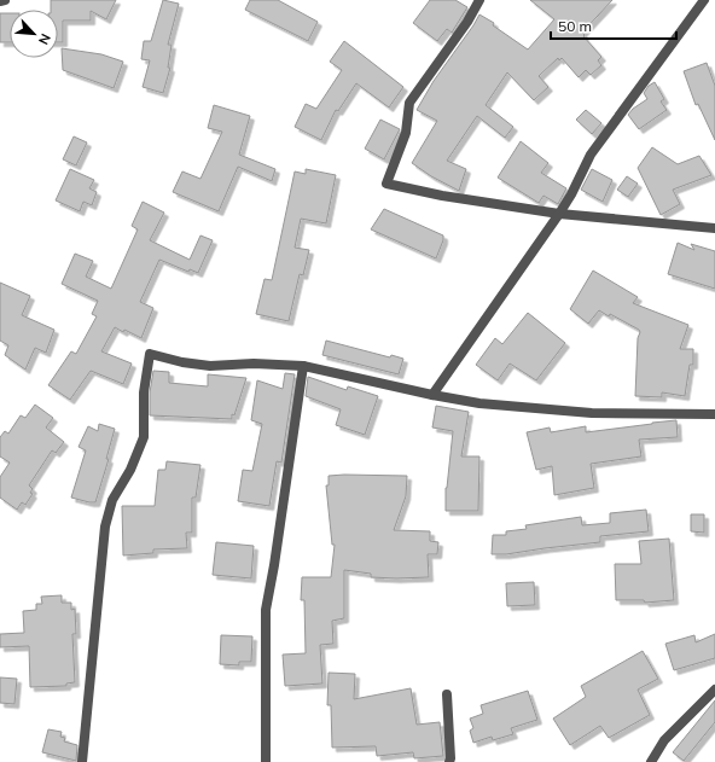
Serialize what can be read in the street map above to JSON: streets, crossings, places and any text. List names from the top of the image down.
{
  "scale_bar": "50 m",
  "north": "bottom right"
}
